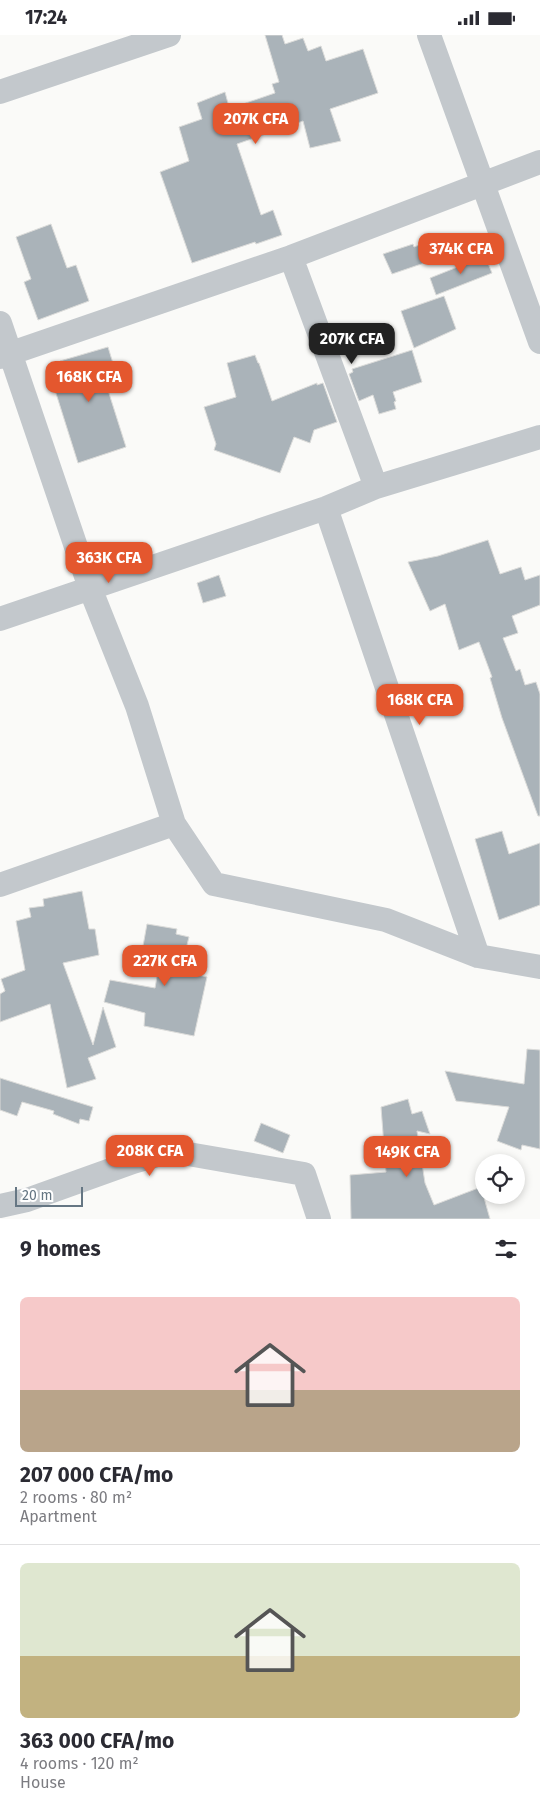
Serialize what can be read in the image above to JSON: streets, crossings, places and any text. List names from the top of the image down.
{
  "scale_bar": "20 m",
  "page": {
    "status": "17:24",
    "price": [
      "207K CFA",
      "374K CFA",
      "207K CFA",
      "168K CFA",
      "363K CFA",
      "168K CFA",
      "227K CFA",
      "208K CFA",
      "149K CFA"
    ],
    "scale": "20 m",
    "heading": "9 homes",
    "list": [
      {
        "name": "207 000 CFA/mo",
        "note": "2 rooms · 80 m² · Apartment"
      },
      {
        "name": "363 000 CFA/mo",
        "note": "4 rooms · 120 m² · House"
      }
    ]
  }
}
